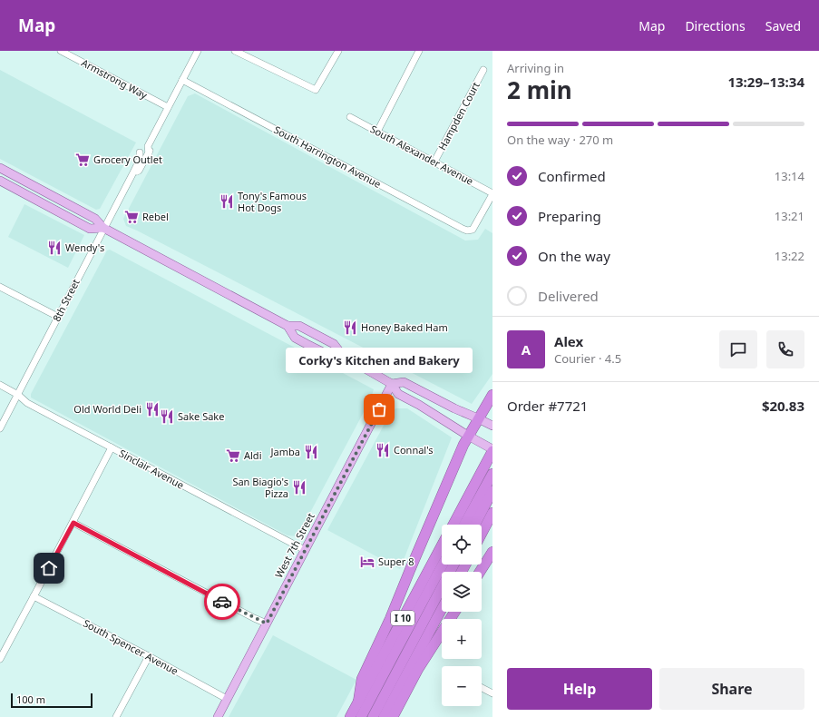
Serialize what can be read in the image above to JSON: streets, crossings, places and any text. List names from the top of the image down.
{
  "streets": {
    "highway": ["I 10"],
    "main road": ["West 7th Street"],
    "street": [
      "Armstrong Way",
      "Hampden Court",
      "South Alexander Avenue",
      "South Harrington Avenue",
      "8th Street",
      "Sinclair Avenue",
      "South Spencer Avenue"
    ]
  },
  "crossings": [
    ["Armstrong Way", "8th Street"],
    ["Hampden Court", "South Alexander Avenue"],
    ["South Alexander Avenue", "South Harrington Avenue"],
    ["South Harrington Avenue", "8th Street"],
    ["8th Street", "Sinclair Avenue"],
    ["Sinclair Avenue", "West 7th Street"],
    ["West 7th Street", "South Spencer Avenue"]
  ],
  "places": {
    "supermarket": ["Grocery Outlet", "Rebel", "Aldi"],
    "restaurant": [
      "Tony's Famous Hot Dogs",
      "Wendy's",
      "Honey Baked Ham",
      "Old World Deli",
      "Sake Sake",
      "Connal's",
      "Jamba",
      "San Biagio's Pizza"
    ],
    "other": ["Corky's Kitchen and Bakery"],
    "hotel": ["Super 8"]
  },
  "scale_bar": "100 m",
  "page": {
    "header": "Map",
    "nav": ["Map", "Directions", "Saved"],
    "heading": ["2 min", "Arriving in", "13:29–13:34"],
    "panel": [
      "Alex",
      "Courier · 4.5",
      "Order #7721",
      "$20.83"
    ],
    "bar": "On the way · 270 m",
    "list": [
      ["Confirmed", "13:14"],
      ["Preparing", "13:21"],
      ["On the way", "13:22"],
      "Delivered"
    ],
    "round": "A",
    "bubble": "Corky's Kitchen and Bakery",
    "map_buttons": ["+", "−"],
    "buttons": ["Help", "Share"],
    "scale": "100 m"
  }
}
